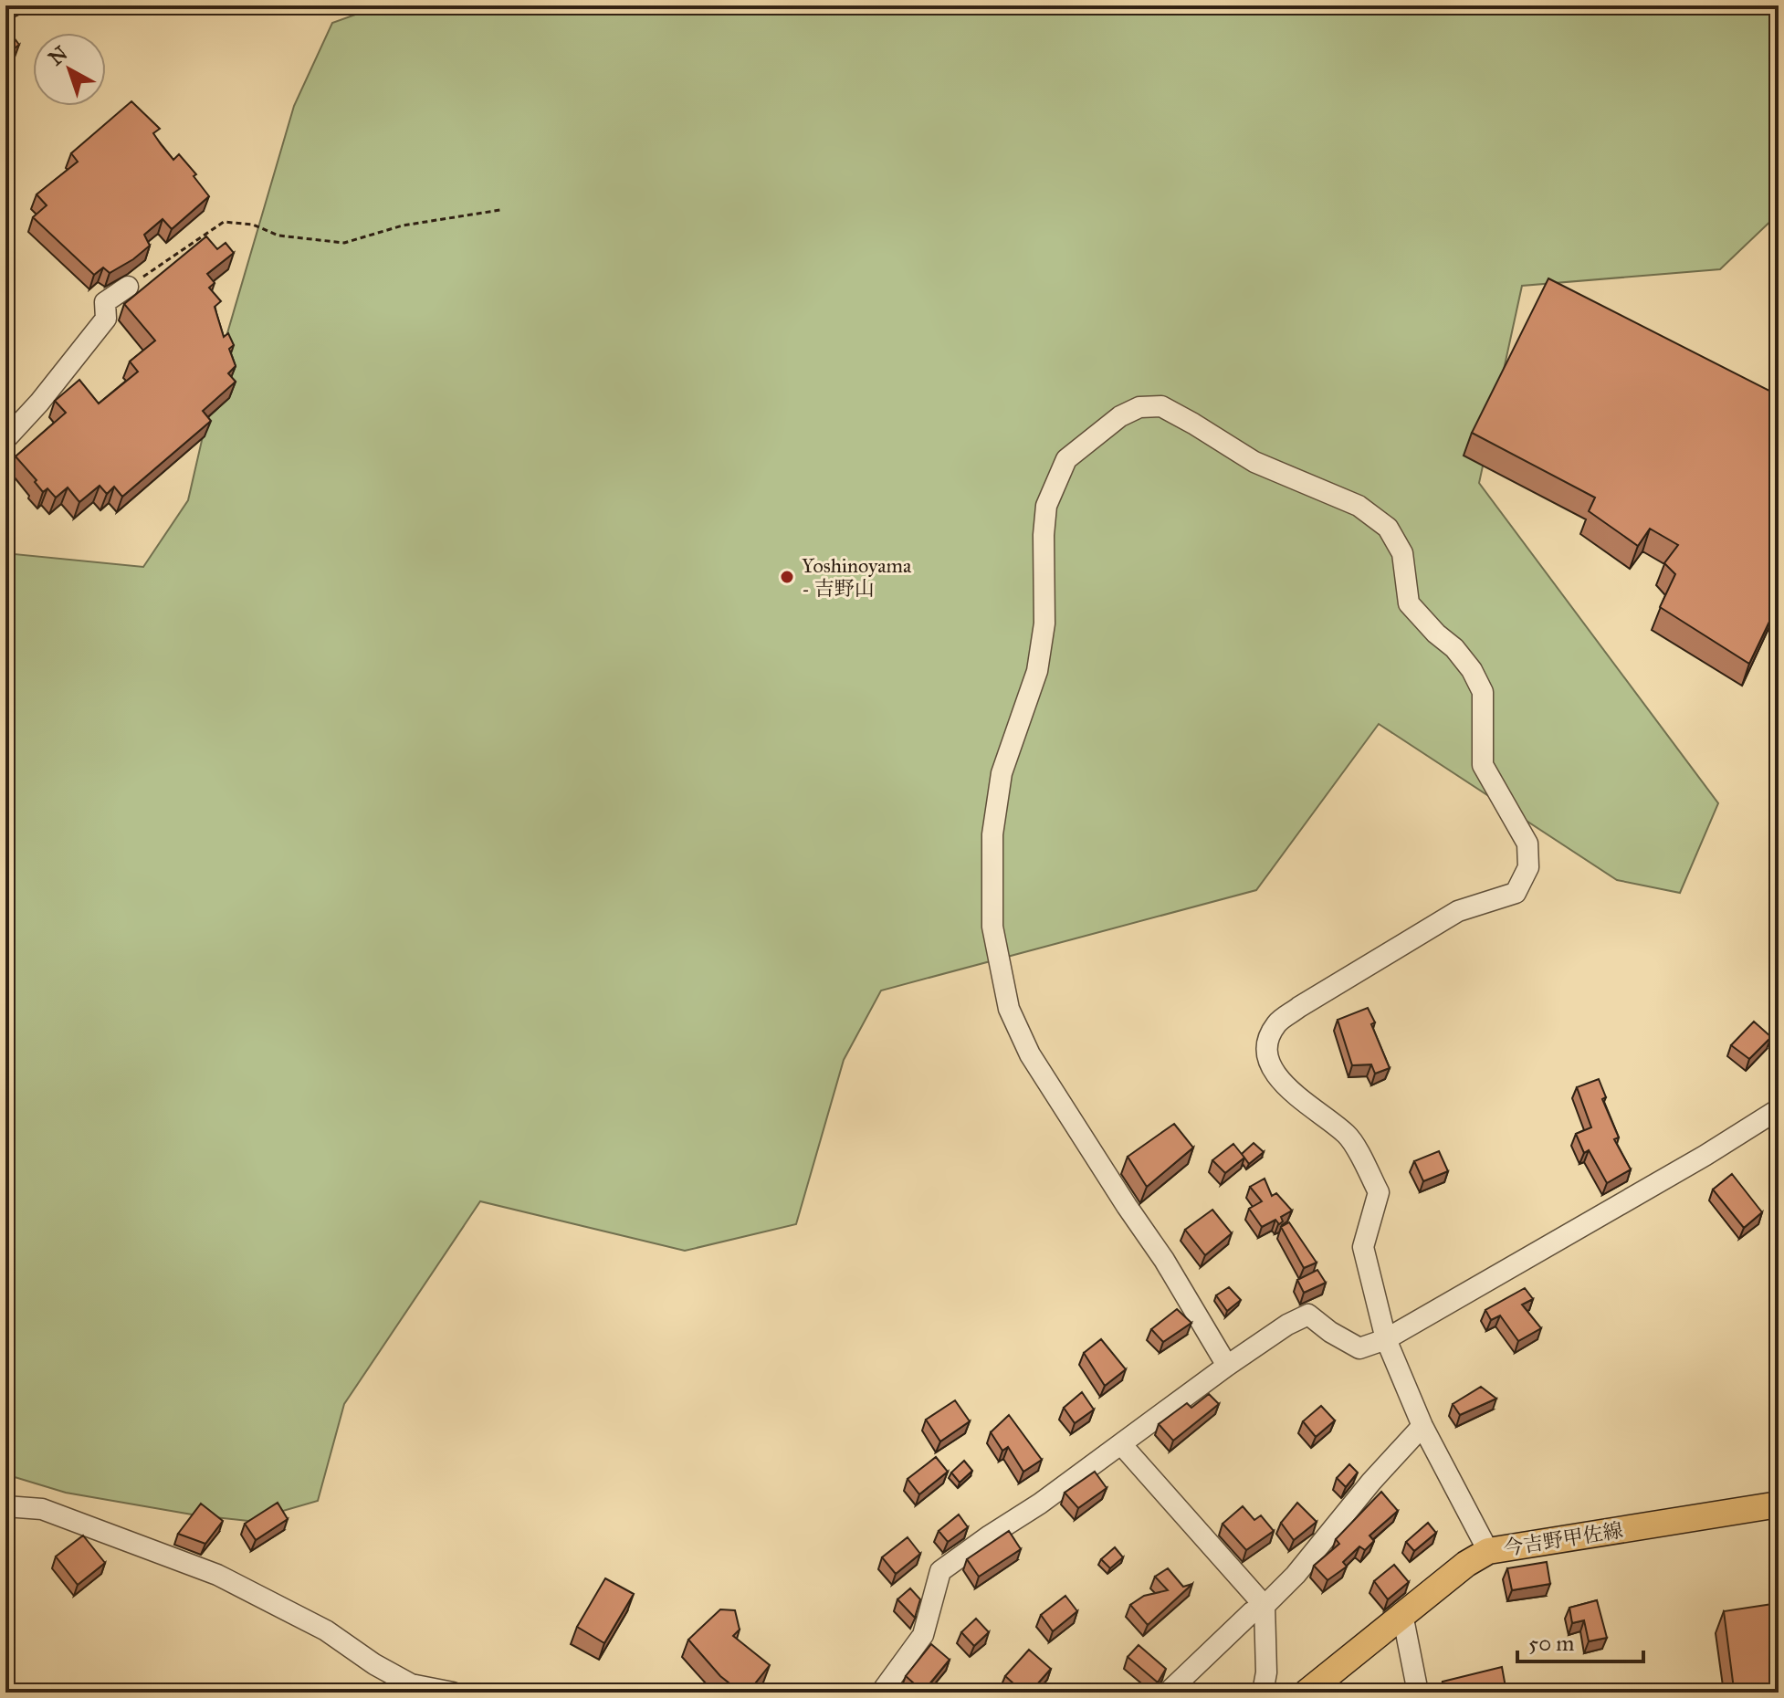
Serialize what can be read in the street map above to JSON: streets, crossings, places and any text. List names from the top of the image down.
{
  "streets": {
    "main road": ["今吉野甲佐線"]
  },
  "places": ["Yoshinoyama - 吉野山"],
  "scale_bar": "50 m",
  "north": "top left"
}
